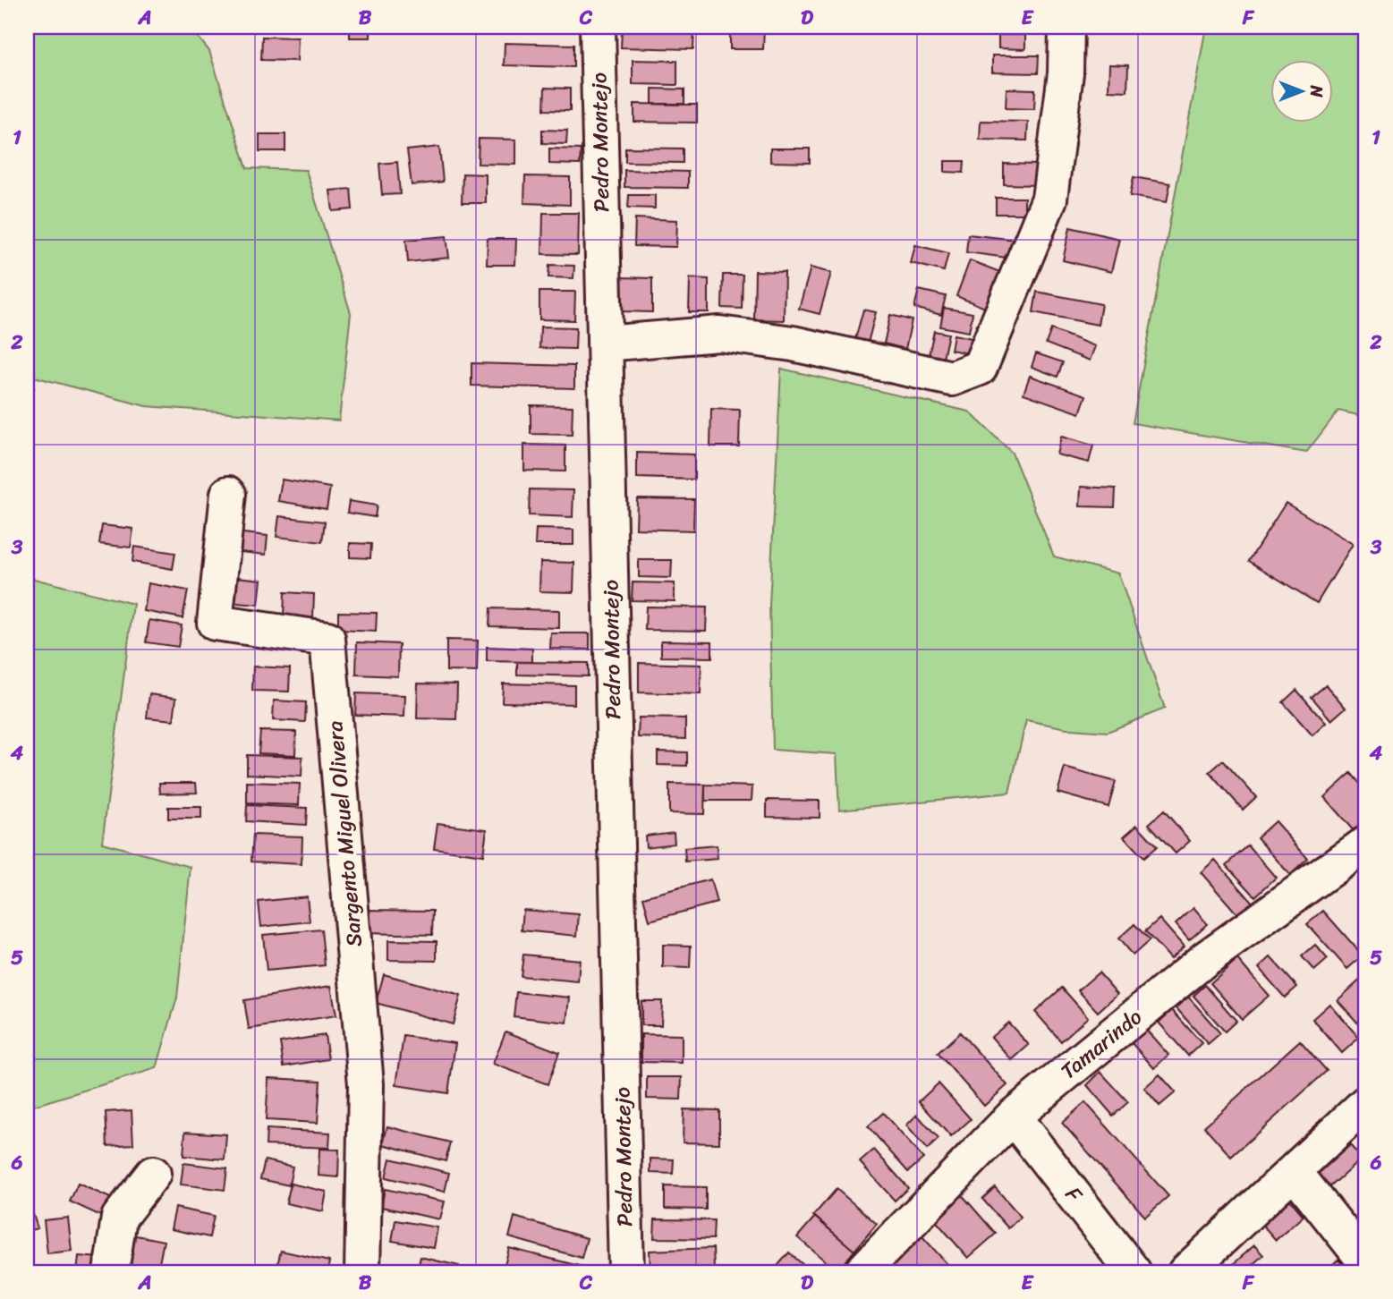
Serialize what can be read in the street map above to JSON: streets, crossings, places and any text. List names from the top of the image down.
{
  "streets": {
    "street": [
      "Pedro Montejo",
      "Sargento Miguel Olivera",
      "Tamarindo",
      "F"
    ]
  },
  "crossings": [
    ["Tamarindo", "F"]
  ],
  "north": "right",
  "grid": {
    "columns": [
      "A",
      "B",
      "C",
      "D",
      "E",
      "F"
    ],
    "rows": [
      "1",
      "2",
      "3",
      "4",
      "5",
      "6"
    ]
  }
}
